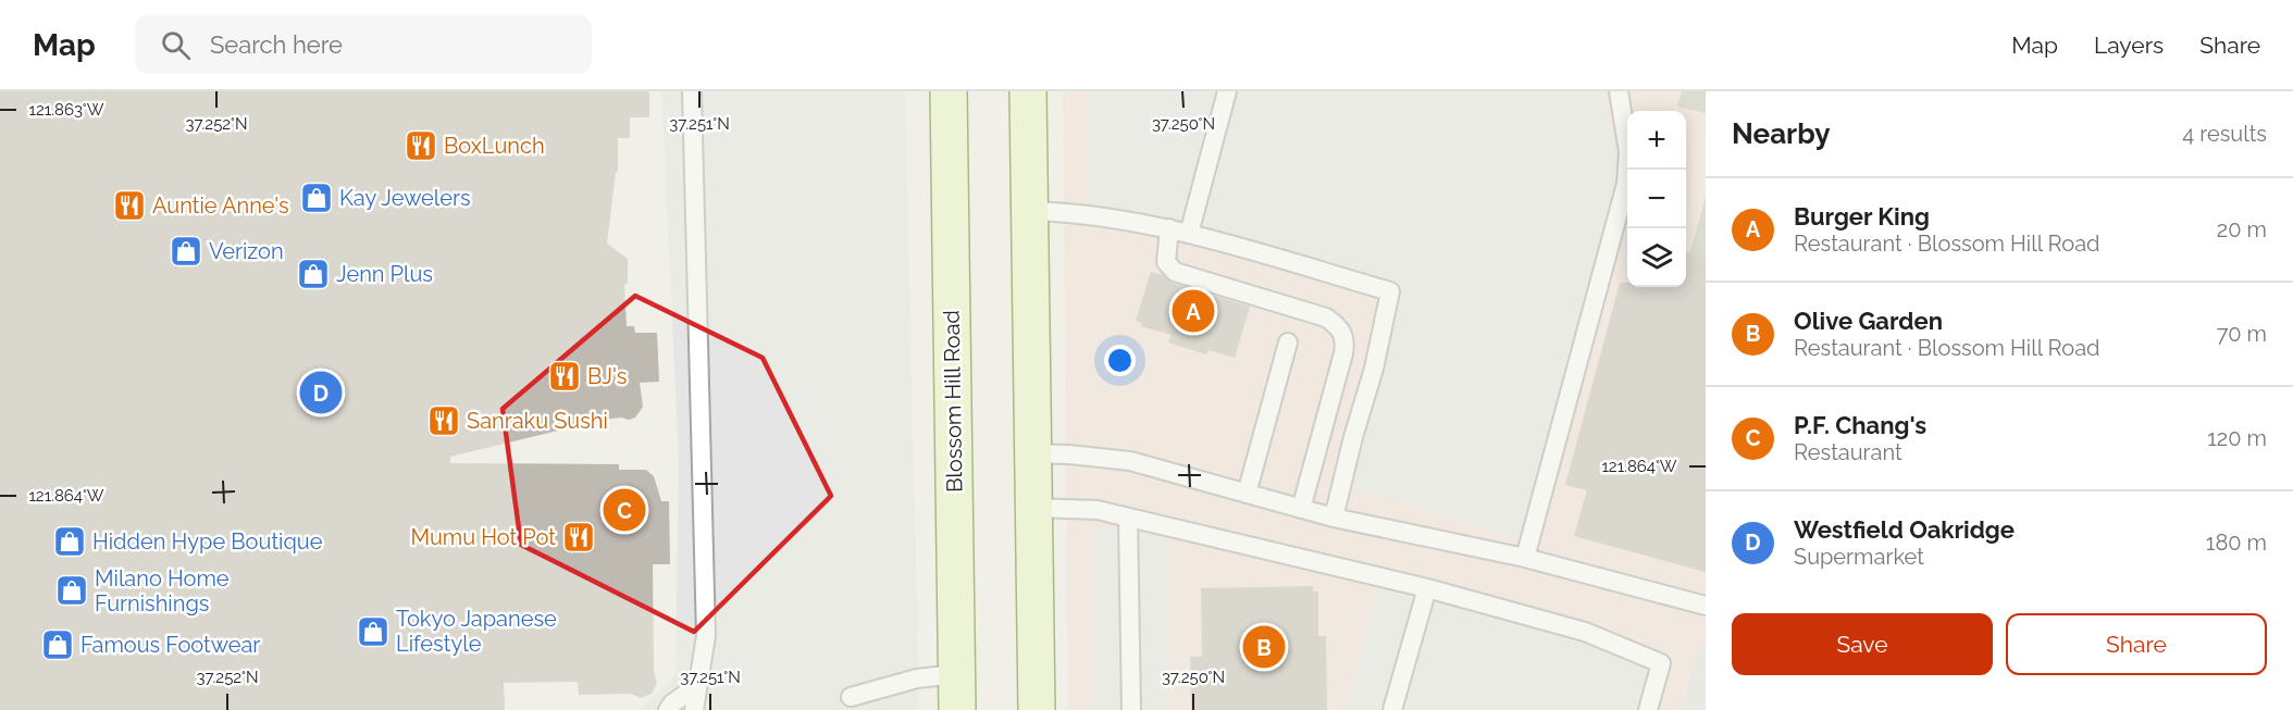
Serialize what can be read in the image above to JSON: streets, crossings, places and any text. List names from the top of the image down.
{
  "streets": {
    "main road": ["Blossom Hill Road"]
  },
  "places": {
    "restaurant": [
      "BoxLunch",
      "Auntie Anne's",
      "BJ's",
      "Sanraku Sushi",
      "Mumu Hot Pot"
    ],
    "shop": [
      "Kay Jewelers",
      "Verizon",
      "Jenn Plus",
      "Hidden Hype Boutique",
      "Milano Home Furnishings",
      "Tokyo Japanese Lifestyle",
      "Famous Footwear"
    ]
  },
  "page": {
    "header": "Map",
    "search": "Search here",
    "nav": ["Map", "Layers", "Share"],
    "heading": ["Nearby", "4 results"],
    "map_buttons": ["+", "−"],
    "list": [
      {
        "mark": "A",
        "name": "Burger King",
        "note": "Restaurant · Blossom Hill Road",
        "value": "20 m"
      },
      {
        "mark": "B",
        "name": "Olive Garden",
        "note": "Restaurant · Blossom Hill Road",
        "value": "70 m"
      },
      {
        "mark": "C",
        "name": "P.F. Chang's",
        "note": "Restaurant",
        "value": "120 m"
      },
      {
        "mark": "D",
        "name": "Westfield Oakridge",
        "note": "Supermarket",
        "value": "180 m"
      }
    ],
    "pins": [
      "A",
      "D",
      "C",
      "B"
    ],
    "buttons": ["Save", "Share"]
  },
  "coordinates": [
    "121.863°W",
    "37.252°N",
    "37.251°N",
    "37.250°N",
    "121.864°W"
  ]
}
